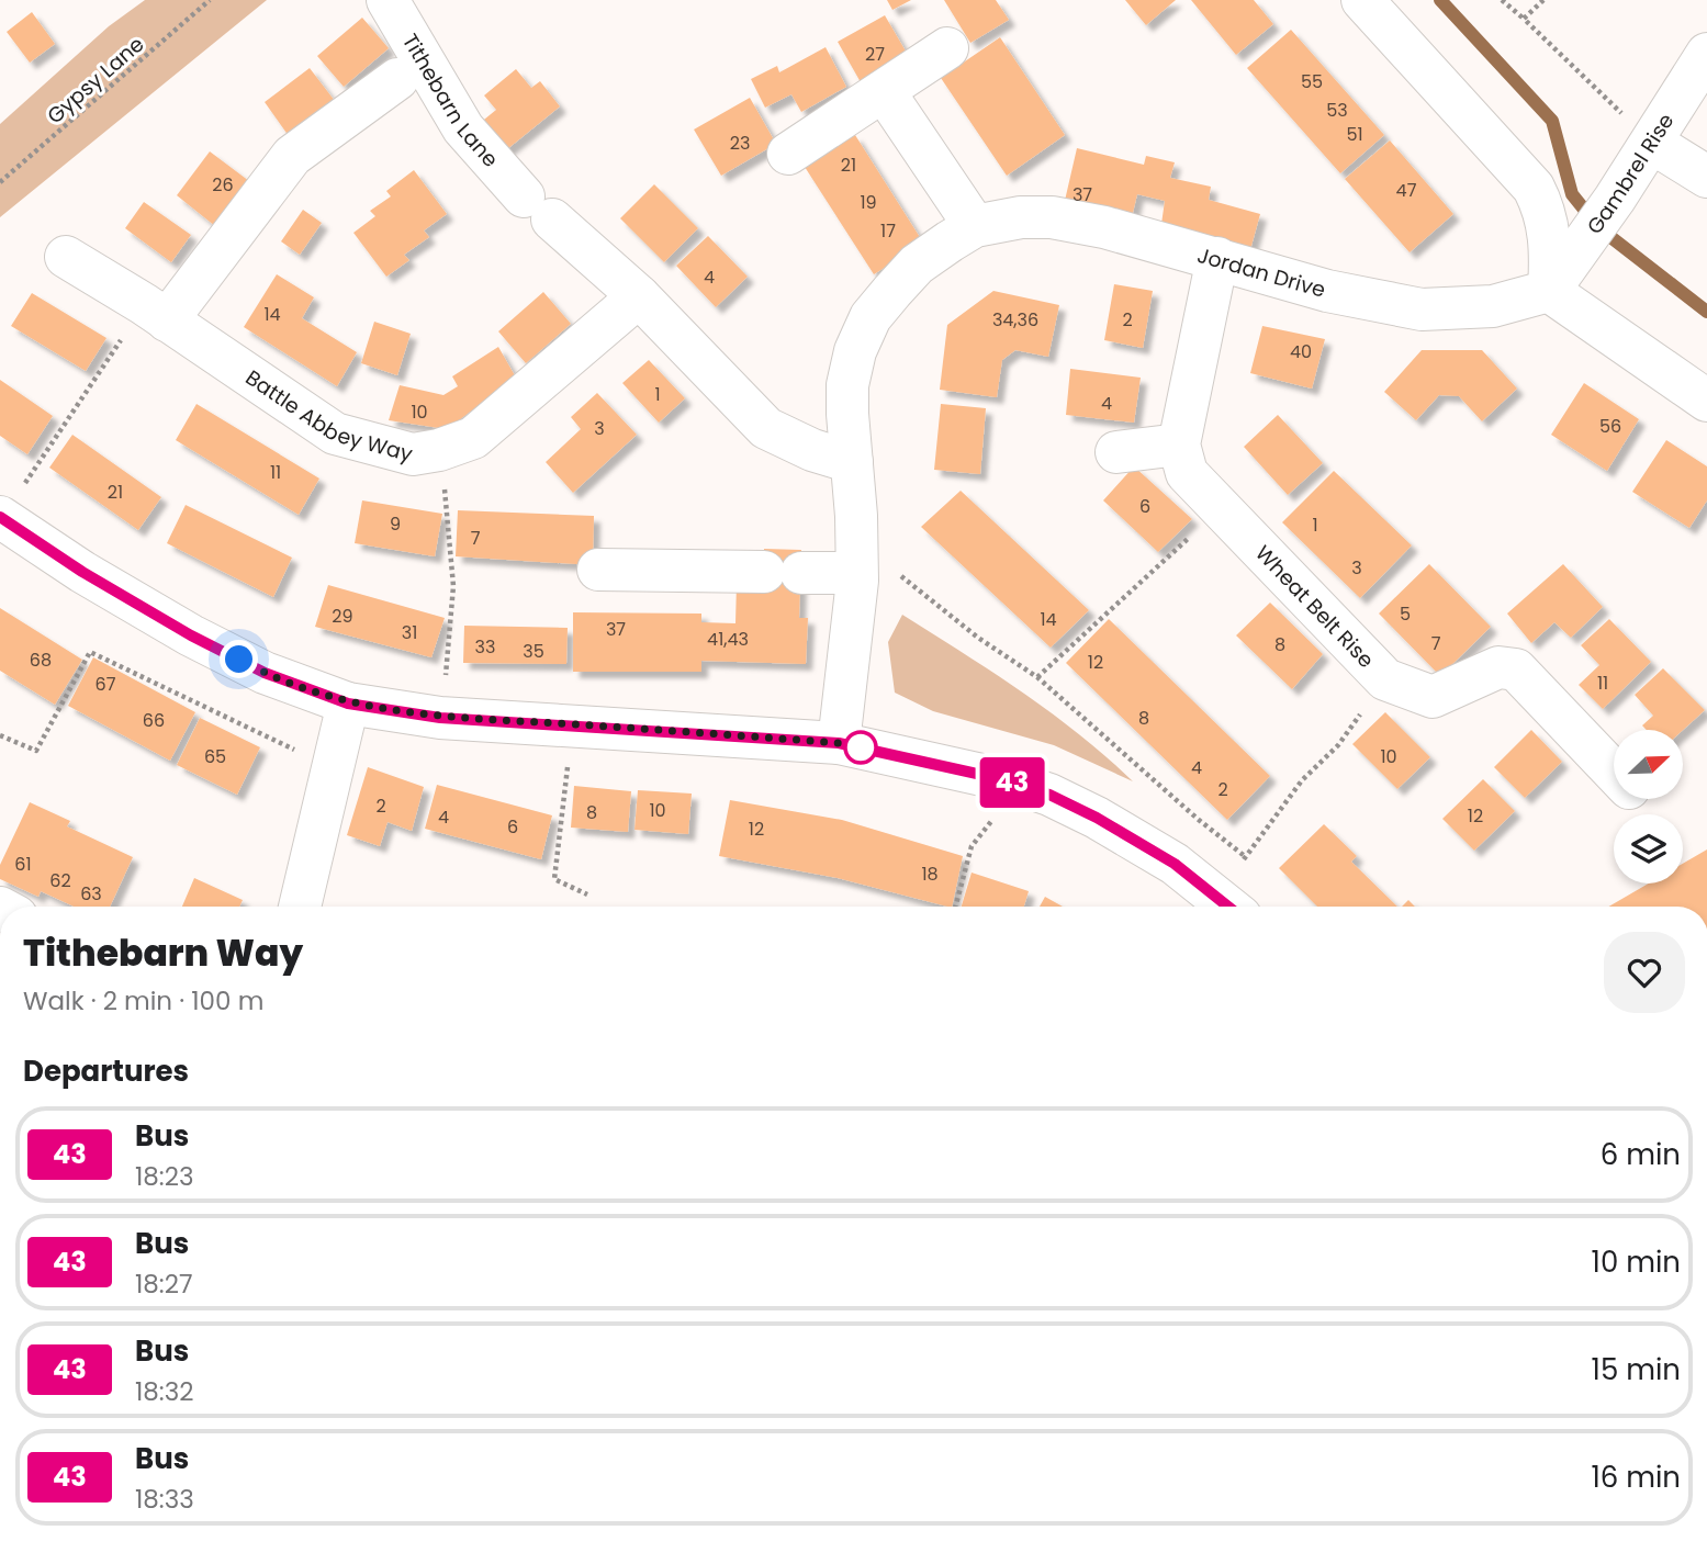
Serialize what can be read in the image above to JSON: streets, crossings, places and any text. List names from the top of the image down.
{
  "streets": {
    "street": [
      "Tithebarn Lane",
      "Gambrel Rise",
      "Jordan Drive",
      "Battle Abbey Way",
      "Wheat Belt Rise"
    ],
    "path": ["Gypsy Lane"]
  },
  "crossings": [
    ["Tithebarn Lane", "Battle Abbey Way"],
    ["Gambrel Rise", "Jordan Drive"]
  ],
  "lines": ["bus line 43"],
  "house_numbers": [
    "27",
    "55",
    "53",
    "51",
    "23",
    "21",
    "26",
    "47",
    "37",
    "19",
    "17",
    "4",
    "14",
    "34,36",
    "2",
    "40",
    "1",
    "4",
    "10",
    "56",
    "3",
    "11",
    "21",
    "6",
    "9",
    "1",
    "7",
    "3",
    "5",
    "29",
    "14",
    "37",
    "31",
    "41,43",
    "7",
    "8",
    "33",
    "35",
    "68",
    "12",
    "11",
    "67",
    "8",
    "66",
    "65",
    "10",
    "4",
    "2",
    "2",
    "10",
    "8",
    "12",
    "4",
    "6",
    "12",
    "61",
    "18",
    "62",
    "63"
  ],
  "north": "top right",
  "page": {
    "on_map": "43",
    "heading": [
      ["Tithebarn Way", "Walk · 2 min · 100 m"],
      "Departures"
    ],
    "list": [
      {
        "mark": "43",
        "name": "Bus",
        "note": "18:23",
        "value": "6 min"
      },
      {
        "mark": "43",
        "name": "Bus",
        "note": "18:27",
        "value": "10 min"
      },
      {
        "mark": "43",
        "name": "Bus",
        "note": "18:32",
        "value": "15 min"
      },
      {
        "mark": "43",
        "name": "Bus",
        "note": "18:33",
        "value": "16 min"
      }
    ]
  }
}
